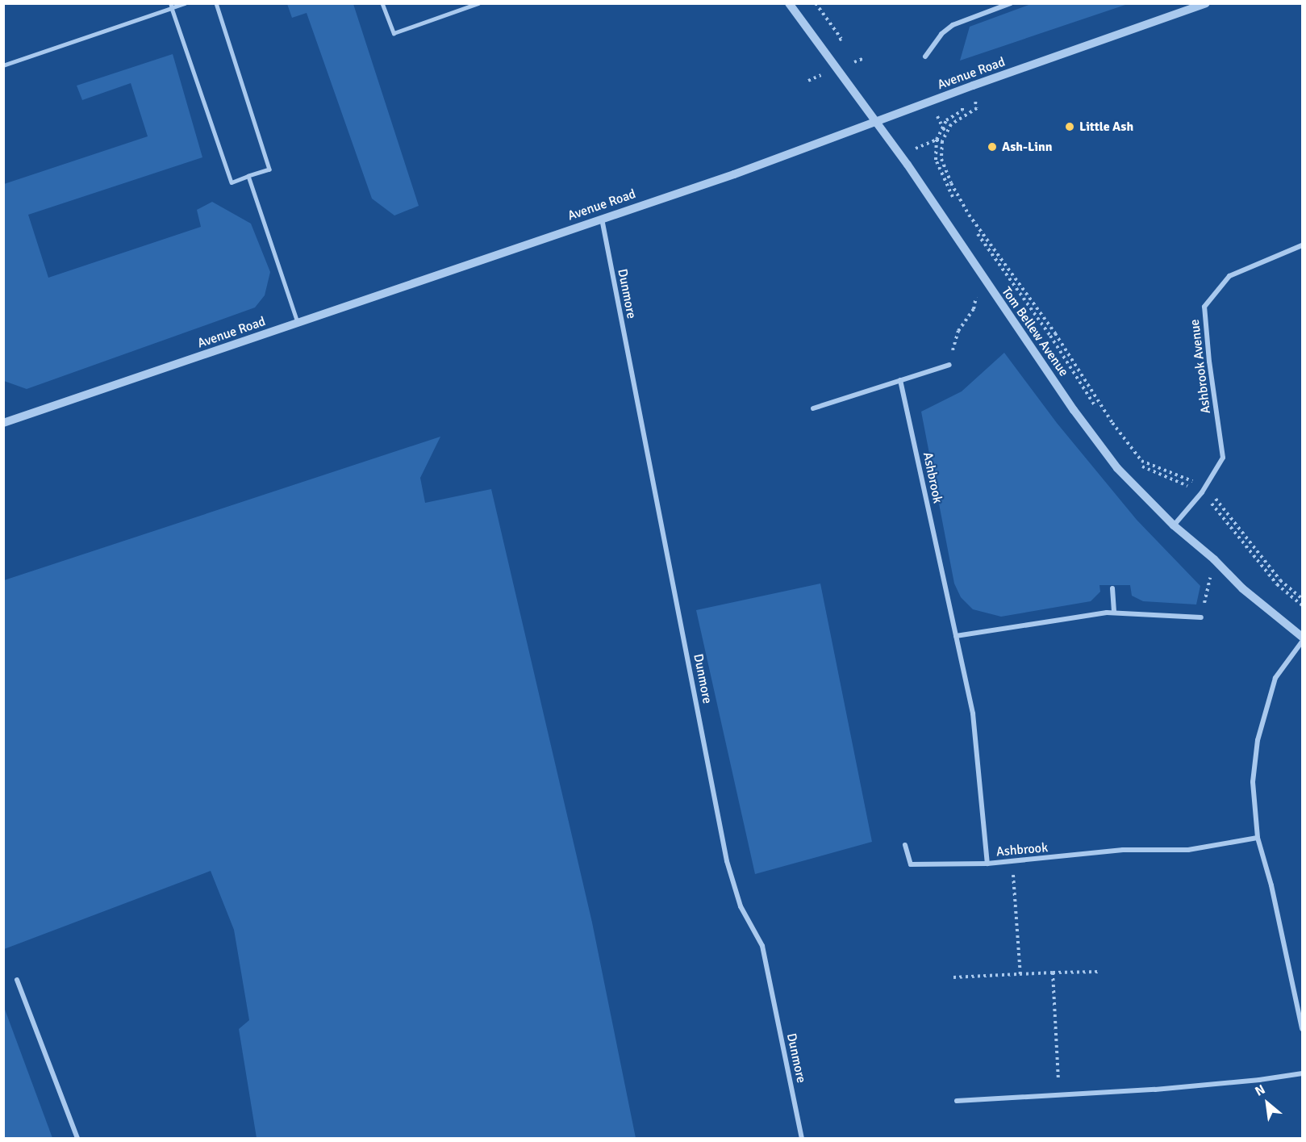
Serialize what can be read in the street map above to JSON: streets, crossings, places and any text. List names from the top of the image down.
{
  "streets": {
    "street": [
      "Avenue Road",
      "Dunmore",
      "Tom Bellew Avenue",
      "Ashbrook Avenue",
      "Ashbrook"
    ]
  },
  "crossings": [
    ["Avenue Road", "Dunmore"],
    ["Avenue Road", "Tom Bellew Avenue"],
    ["Tom Bellew Avenue", "Ashbrook Avenue"]
  ],
  "places": ["Little Ash", "Ash-Linn"],
  "north": "top left"
}
